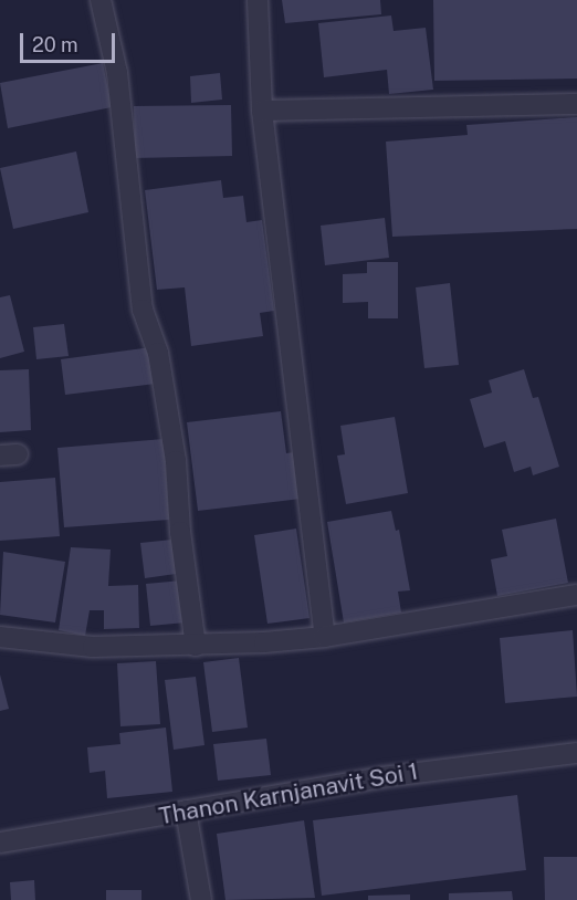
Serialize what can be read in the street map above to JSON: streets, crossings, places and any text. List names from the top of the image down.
{
  "streets": {
    "street": ["Thanon Karnjanavit Soi 1"]
  },
  "scale_bar": "20 m"
}
